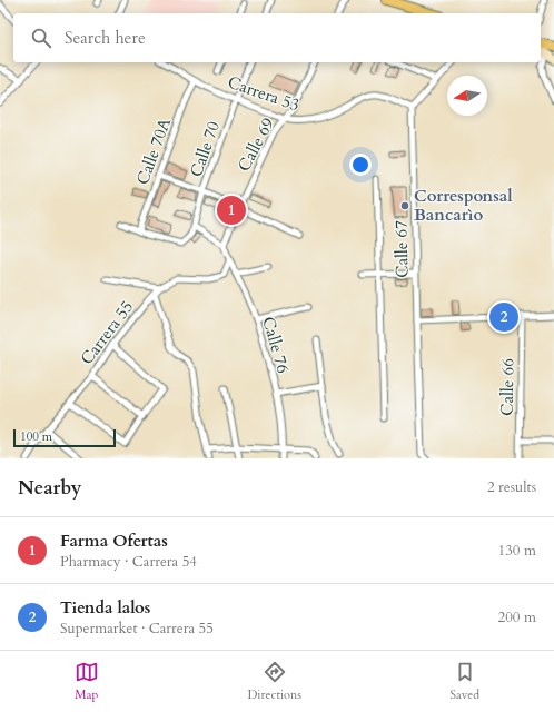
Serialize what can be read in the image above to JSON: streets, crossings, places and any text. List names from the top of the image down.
{
  "streets": {
    "street": [
      "Carrera 53",
      "Calle 69",
      "Calle 70",
      "Calle 70A",
      "Calle 67",
      "Carrera 55",
      "Calle 76",
      "Calle 66"
    ]
  },
  "crossings": [
    ["Carrera 53", "Calle 69"],
    ["Carrera 53", "Calle 70"],
    ["Carrera 53", "Calle 70A"],
    ["Carrera 53", "Calle 67"],
    ["Calle 69", "Calle 76"],
    ["Calle 70", "Calle 70A"],
    ["Carrera 55", "Calle 76"]
  ],
  "places": ["Corresponsal Bancarìo"],
  "scale_bar": "100 m",
  "north": "left",
  "page": {
    "search": "Search here",
    "pins": ["1", "2"],
    "scale": "100 m",
    "heading": ["Nearby", "2 results"],
    "list": [
      {
        "mark": "1",
        "name": "Farma Ofertas",
        "note": "Pharmacy · Carrera 54",
        "value": "130 m"
      },
      {
        "mark": "2",
        "name": "Tienda lalos",
        "note": "Supermarket · Carrera 55",
        "value": "200 m"
      }
    ],
    "nav": ["Map", "Directions", "Saved"]
  }
}
